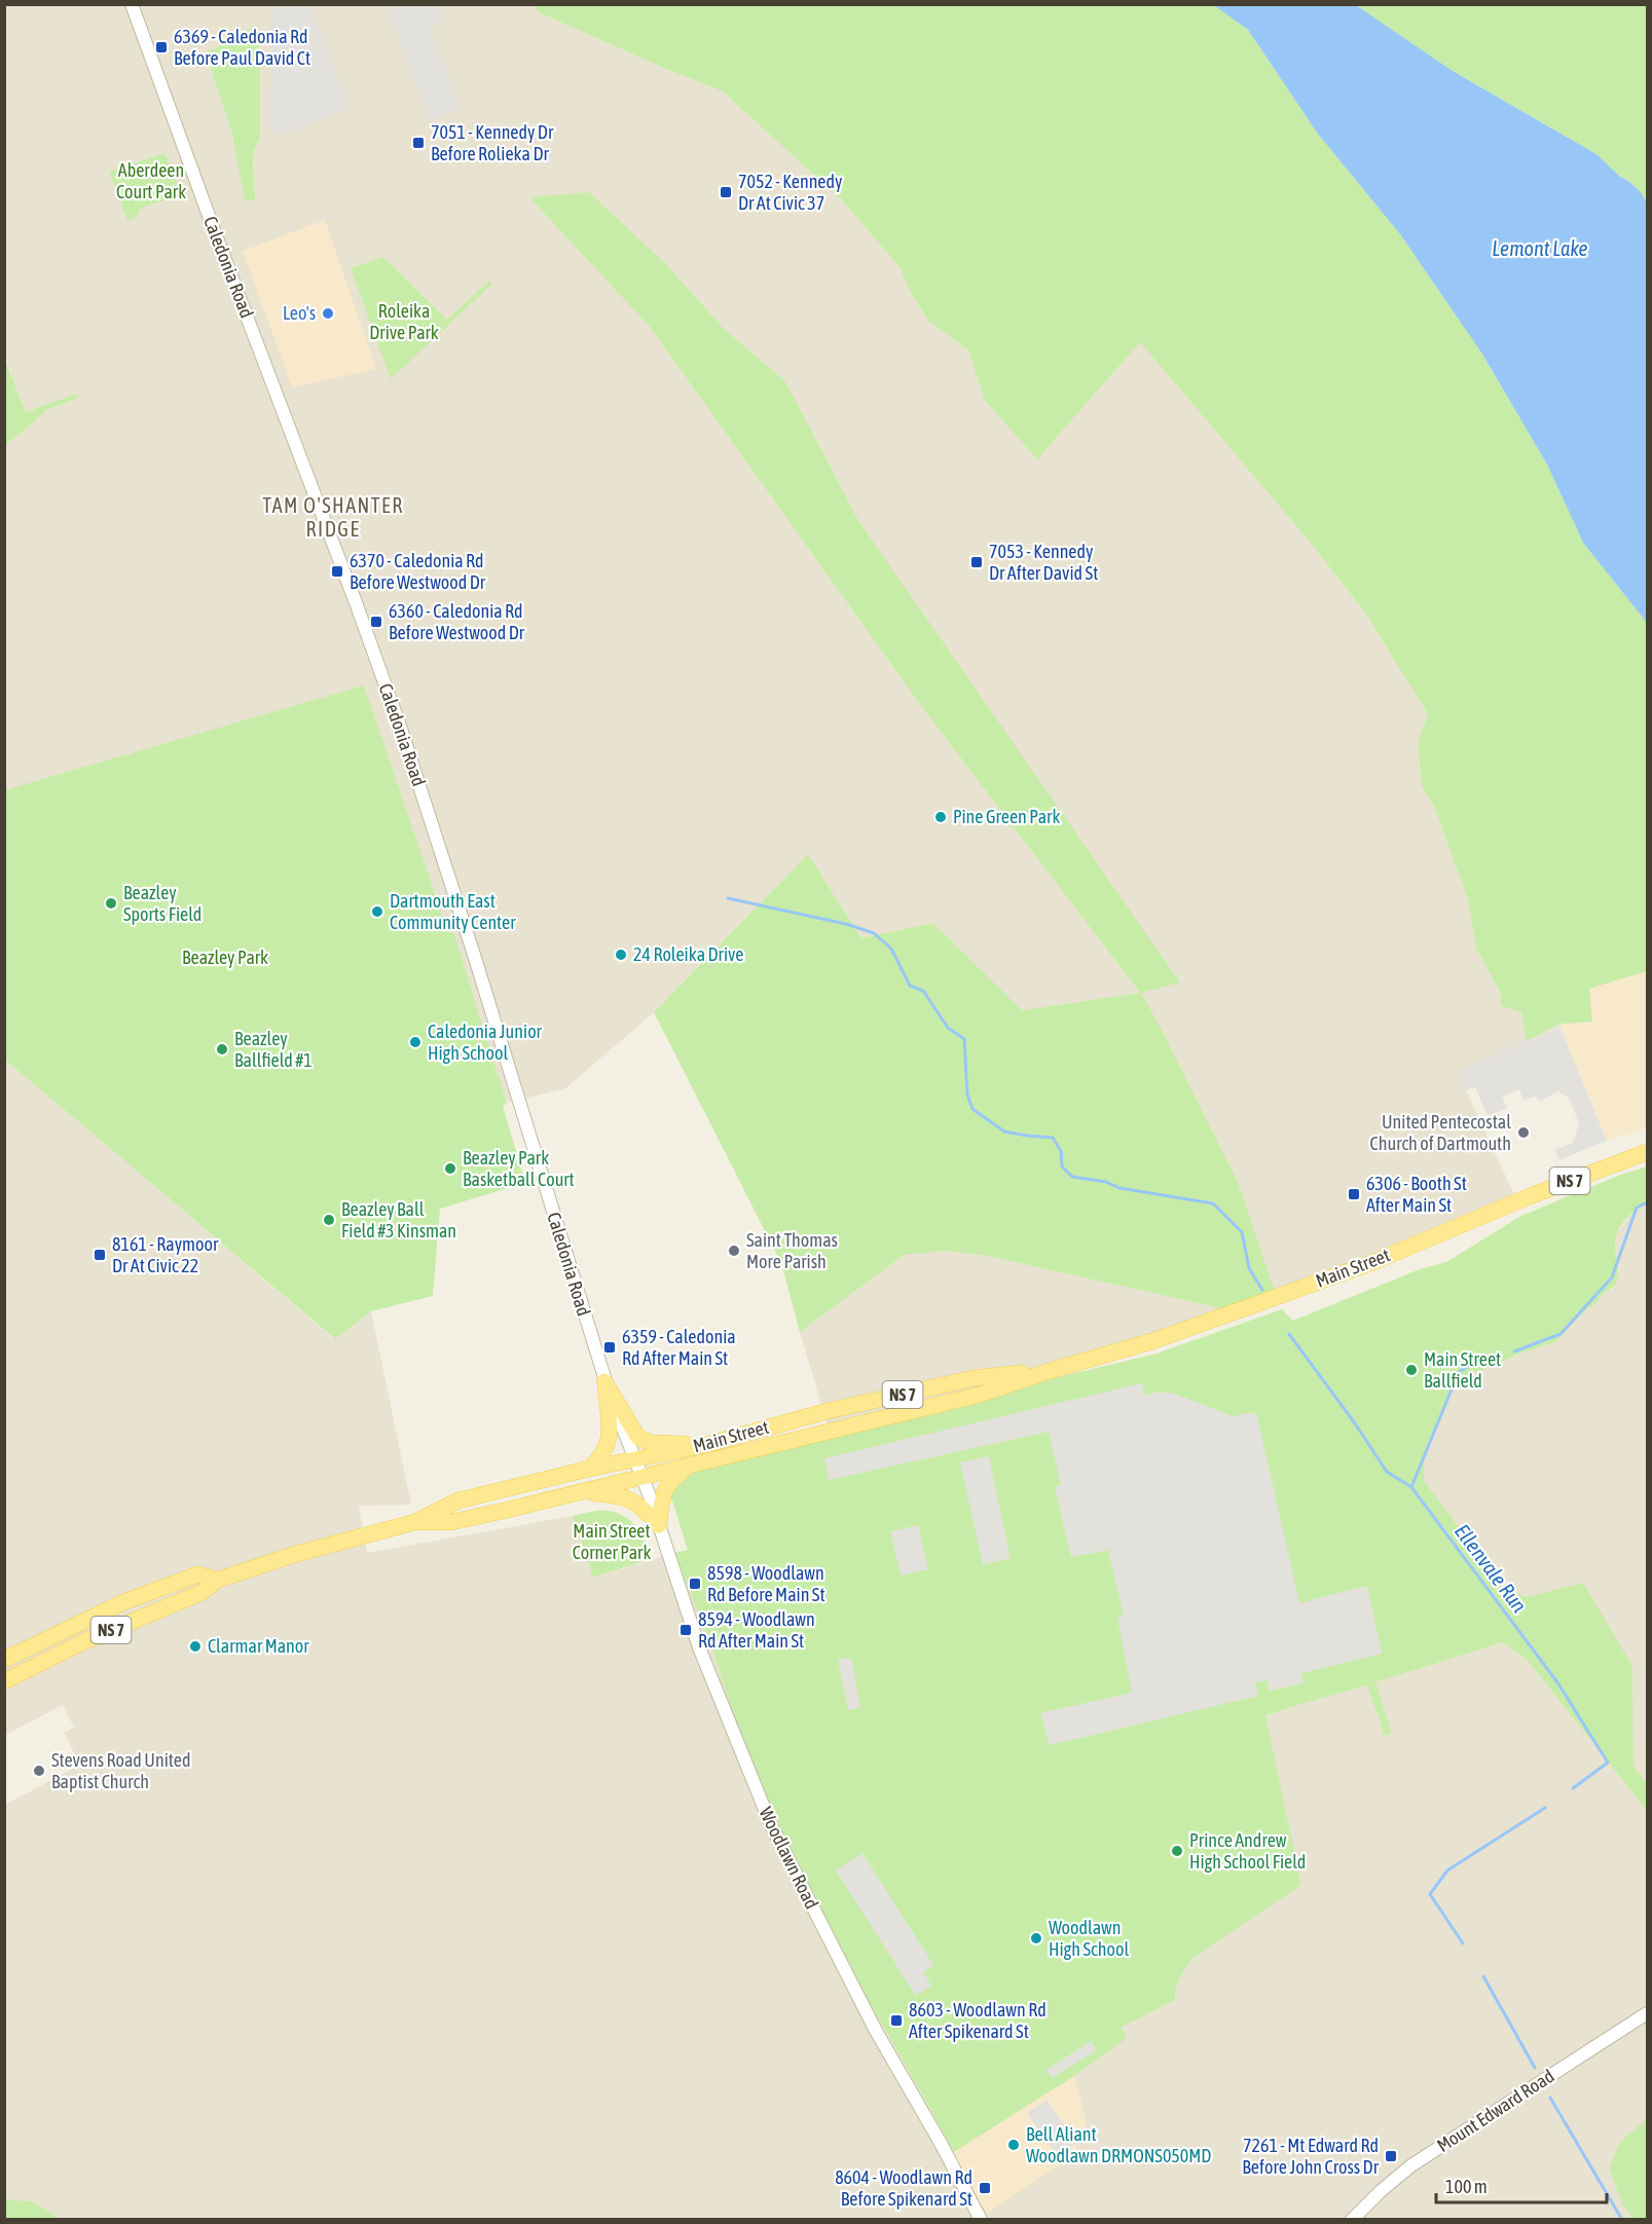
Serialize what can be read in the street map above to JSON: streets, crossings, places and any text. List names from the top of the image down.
{
  "streets": {
    "main road": ["NS 7", "Main Street"],
    "street": ["Caledonia Road", "Woodlawn Road", "Mount Edward Road"]
  },
  "crossings": [
    ["Caledonia Road", "Main Street"],
    ["Caledonia Road", "Woodlawn Road"],
    ["Main Street", "Woodlawn Road"]
  ],
  "districts": ["TAM O'SHANTER RIDGE"],
  "water": ["Lemont Lake", "Ellenvale Run"],
  "parks": [
    "Aberdeen Court Park",
    "Roleika Drive Park",
    "Beazley Park",
    "Main Street Corner Park"
  ],
  "places": {
    "transit": [
      "6369 - Caledonia Rd Before Paul David Ct",
      "7051 - Kennedy Dr Before Rolieka Dr",
      "7052 - Kennedy Dr At Civic 37",
      "7053 - Kennedy Dr After David St",
      "6370 - Caledonia Rd Before Westwood Dr",
      "6360 - Caledonia Rd Before Westwood Dr",
      "6306 - Booth St After Main St",
      "8161 - Raymoor Dr At Civic 22",
      "6359 - Caledonia Rd After Main St",
      "8598 - Woodlawn Rd Before Main St",
      "8594 - Woodlawn Rd After Main St",
      "8603 - Woodlawn Rd After Spikenard St",
      "7261 - Mt Edward Rd Before John Cross Dr",
      "8604 - Woodlawn Rd Before Spikenard St"
    ],
    "other": [
      "Leo's",
      "Pine Green Park",
      "Beazley Sports Field",
      "Dartmouth East Community Center",
      "24 Roleika Drive",
      "Caledonia Junior High School",
      "Beazley Ballfield #1",
      "United Pentecostal Church of Dartmouth",
      "Beazley Park Basketball Court",
      "Beazley Ball Field #3 Kinsman",
      "Saint Thomas More Parish",
      "Main Street Ballfield",
      "Clarmar Manor",
      "Stevens Road United Baptist Church",
      "Prince Andrew High School Field",
      "Woodlawn High School",
      "Bell Aliant Woodlawn DRMONS050MD"
    ]
  },
  "scale_bar": "100 m"
}
